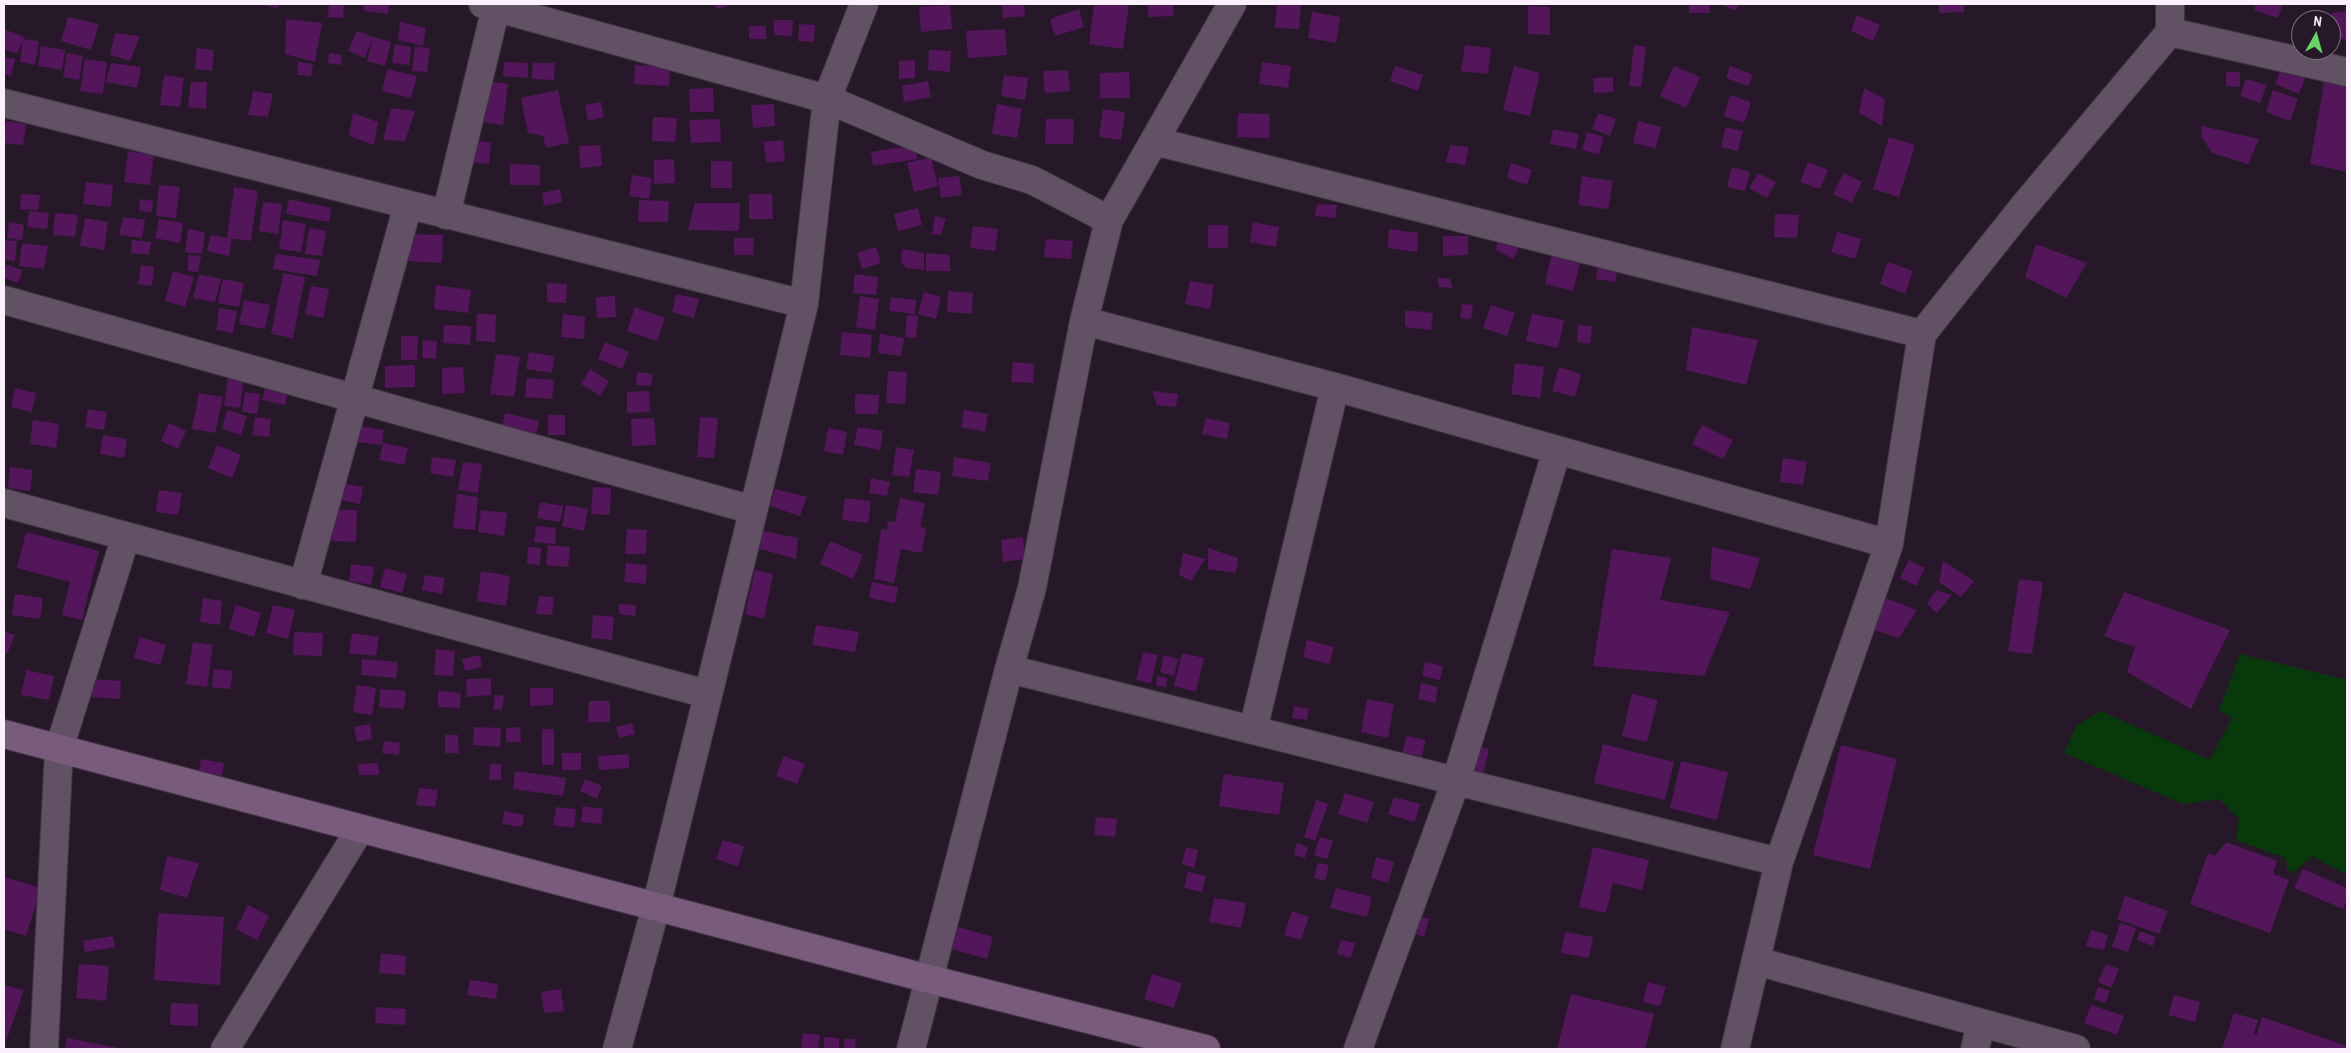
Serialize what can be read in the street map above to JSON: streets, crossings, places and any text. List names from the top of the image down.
{
  "north": "top"
}
